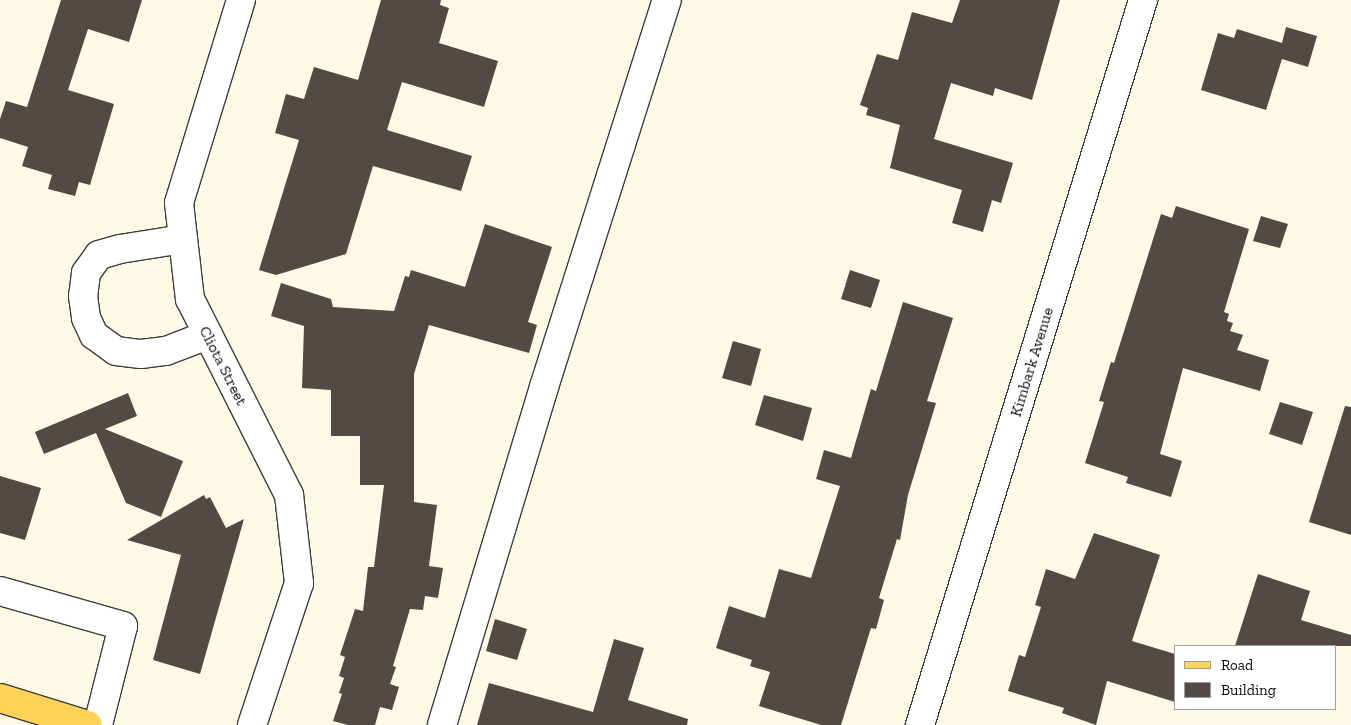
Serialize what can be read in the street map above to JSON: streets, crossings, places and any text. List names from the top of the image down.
{
  "streets": {
    "street": ["Kimbark Avenue", "Cliota Street"]
  },
  "legend": ["Road", "Building"]
}
